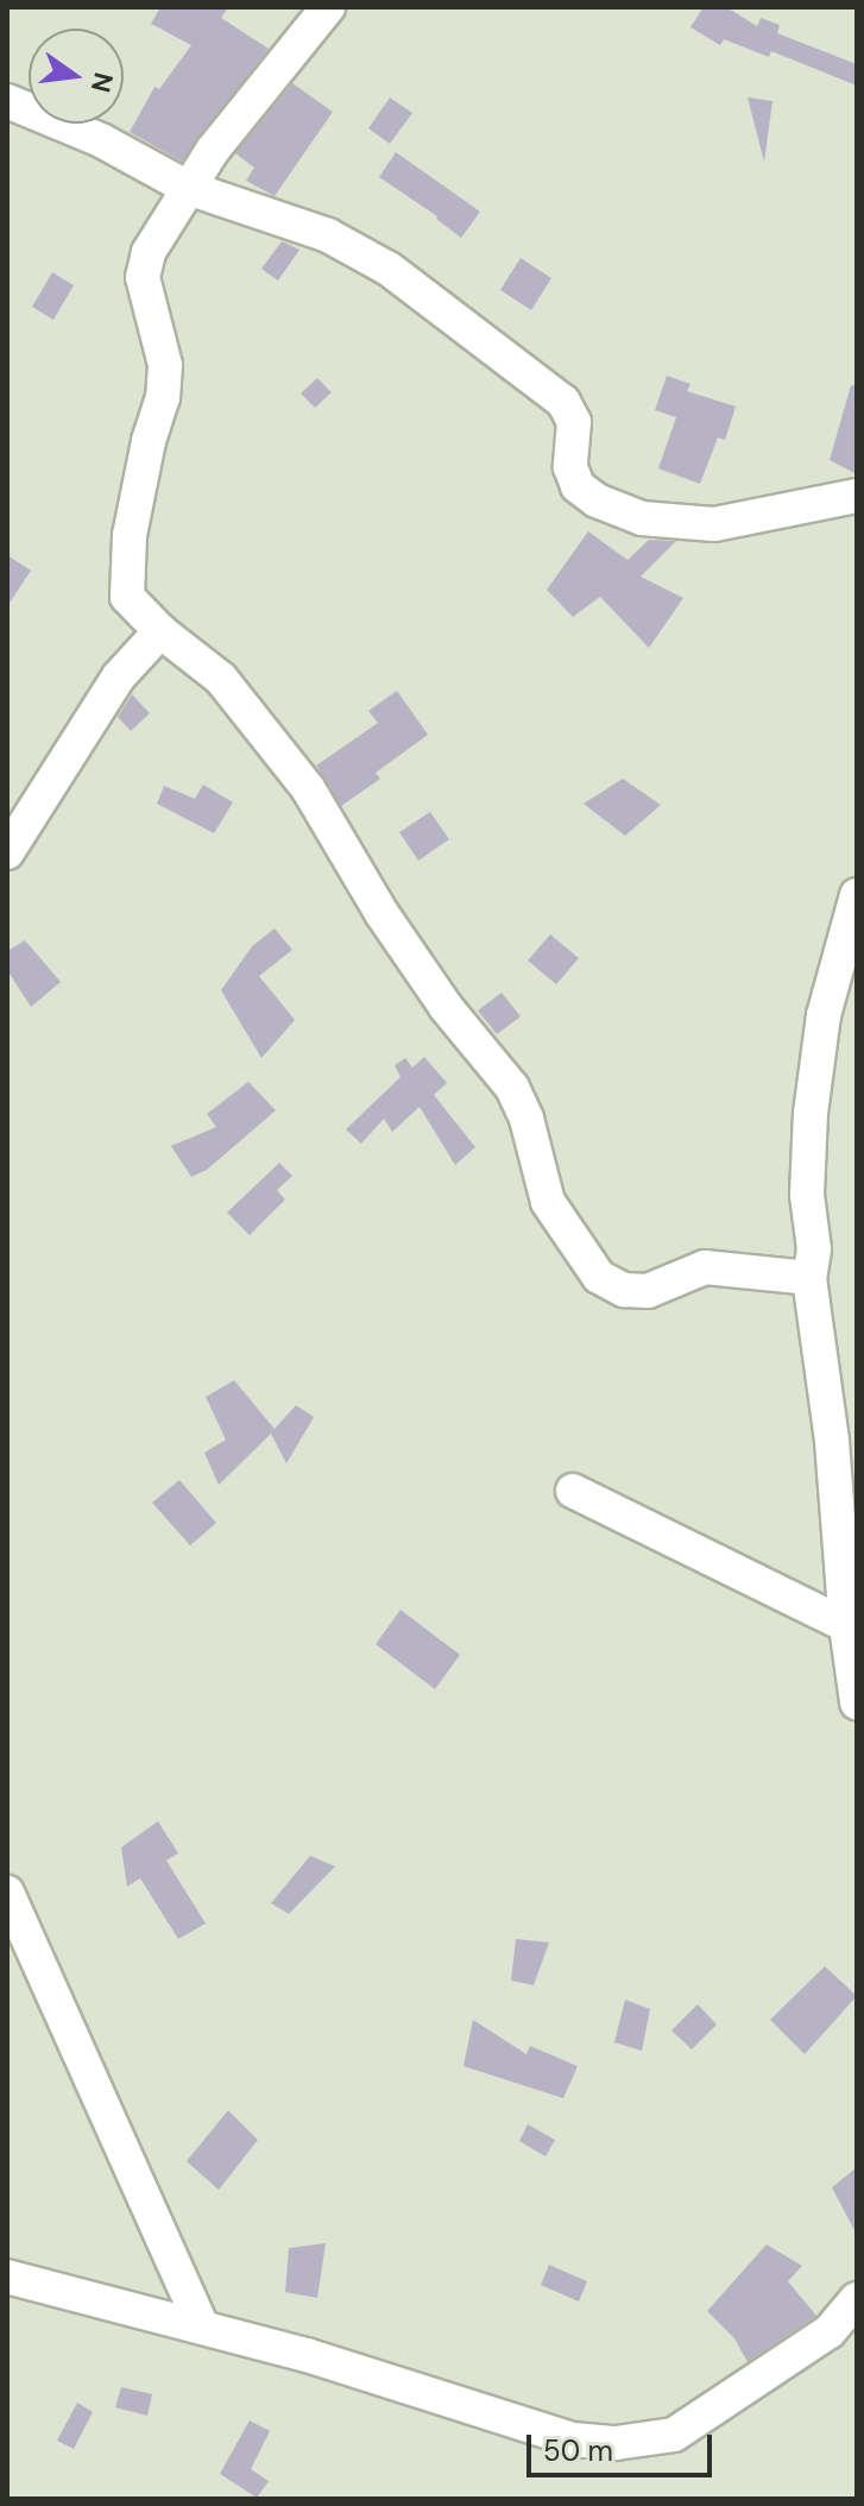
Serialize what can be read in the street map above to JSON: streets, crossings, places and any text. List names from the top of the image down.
{
  "scale_bar": "50 m",
  "north": "right"
}
